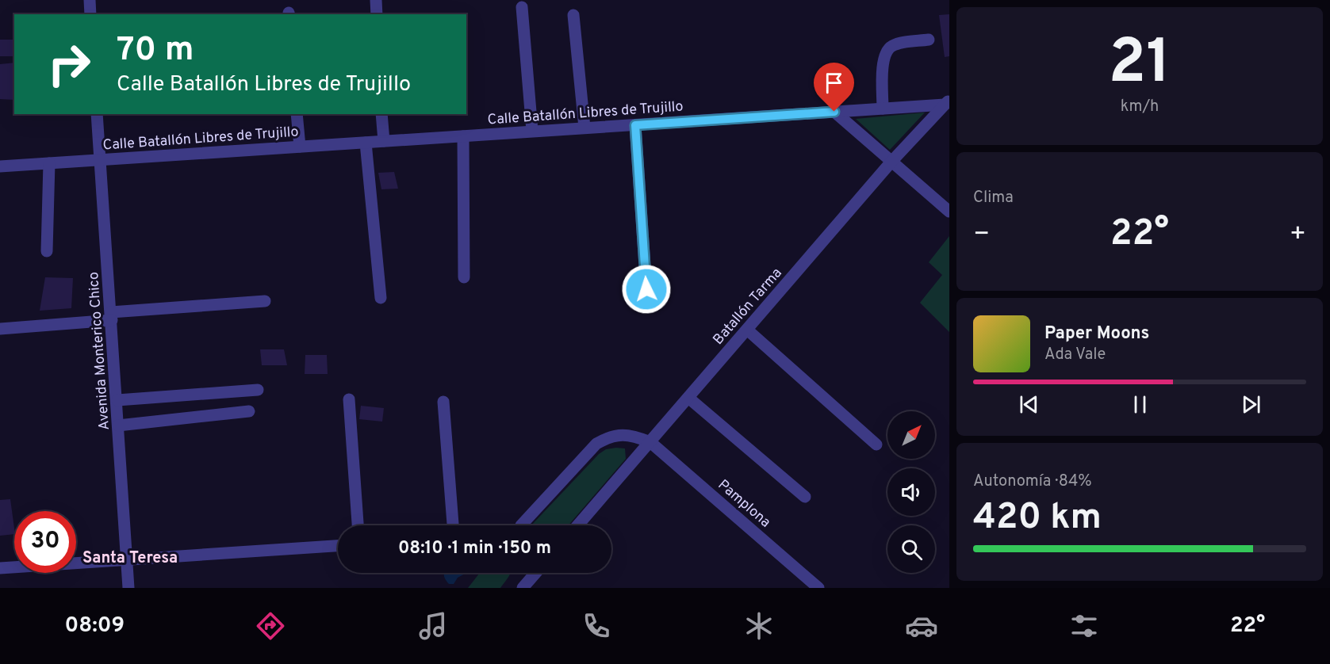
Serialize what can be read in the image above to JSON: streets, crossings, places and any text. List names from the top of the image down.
{
  "streets": {
    "street": [
      "Calle Batallón Libres de Trujillo",
      "Batallón Tarma",
      "Avenida Monterico Chico",
      "Pamplona"
    ]
  },
  "crossings": [
    ["Calle Batallón Libres de Trujillo", "Batallón Tarma"],
    ["Calle Batallón Libres de Trujillo", "Avenida Monterico Chico"],
    ["Batallón Tarma", "Pamplona"]
  ],
  "districts": ["Santa Teresa"],
  "north": "top right",
  "page": {
    "tile": [
      ["21", "km/h"],
      "Clima",
      ["Autonomía · 84%", "420 km"]
    ],
    "turn": ["70 m", "Calle Batallón Libres de Trujillo"],
    "heat": ["−", "22°", "+"],
    "song": ["Paper Moons", "Ada Vale"],
    "limit": "30",
    "trip": "08:10 · 1 min · 150 m",
    "tabs": ["08:09", "22°"]
  }
}
